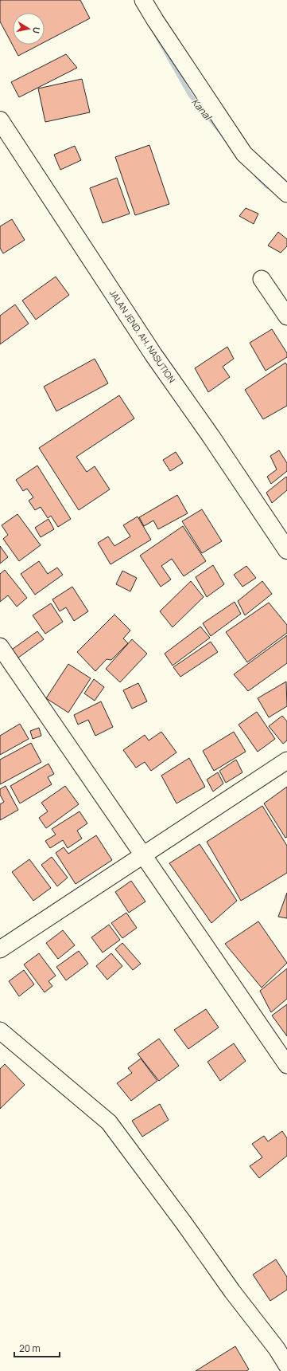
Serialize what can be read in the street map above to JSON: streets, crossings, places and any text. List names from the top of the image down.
{
  "streets": {
    "highway": ["JALAN JEND. AH. NASUTION"]
  },
  "water": ["Kanal"],
  "scale_bar": "20 m",
  "north": "right"
}
